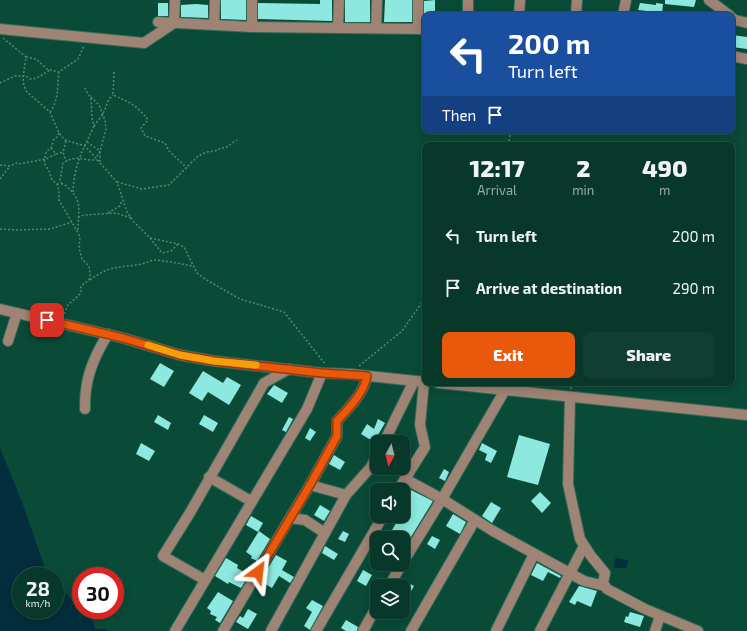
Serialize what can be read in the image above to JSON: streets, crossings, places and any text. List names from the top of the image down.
{
  "north": "bottom",
  "page": {
    "turn": ["200 m", "Turn left"],
    "then": "Then",
    "eta": [
      "12:17",
      "Arrival",
      "2",
      "min",
      "490",
      "m"
    ],
    "list": [
      {
        "name": "Turn left",
        "value": "200 m"
      },
      {
        "name": "Arrive at destination",
        "value": "290 m"
      }
    ],
    "buttons": ["Exit", "Share"],
    "speed": "28 km/h",
    "limit": "30"
  }
}
